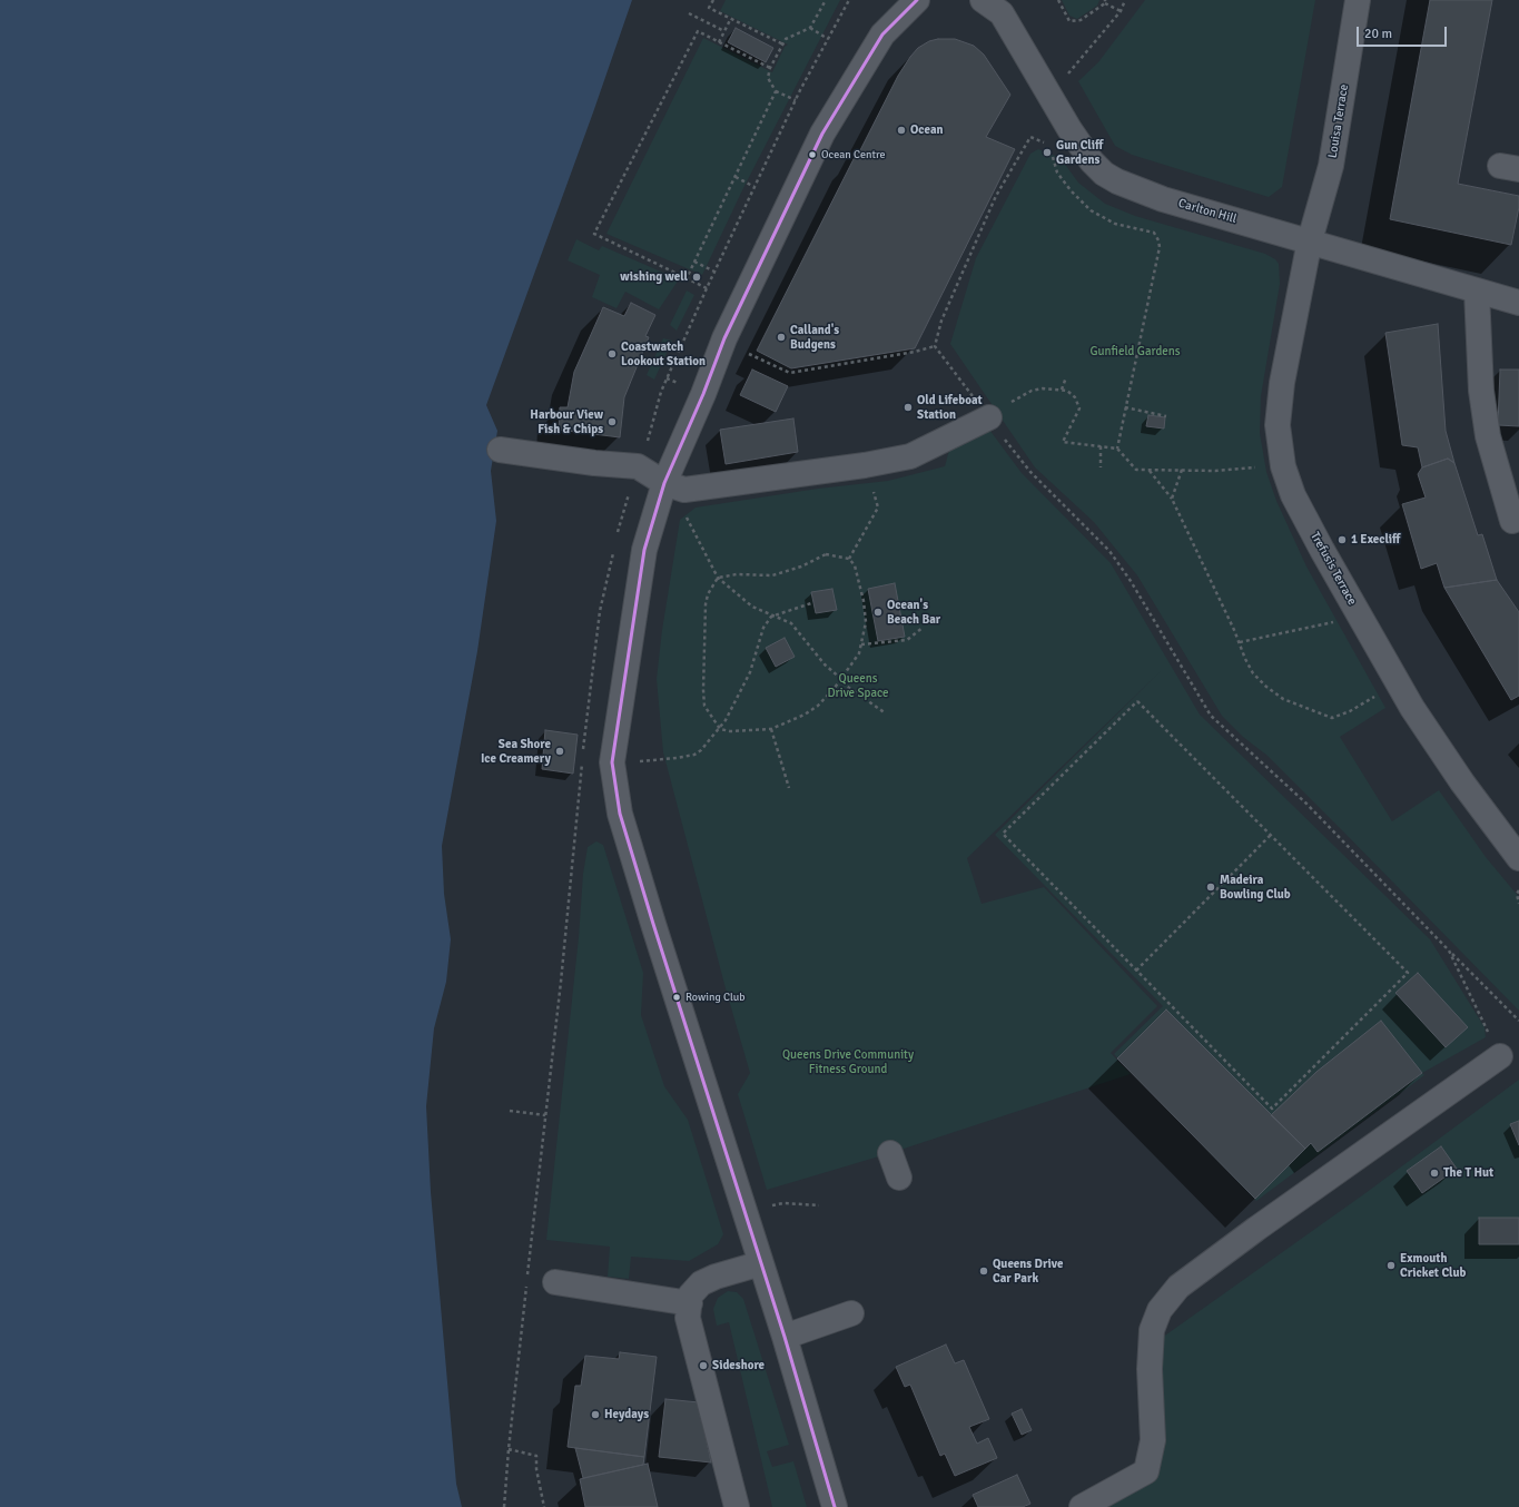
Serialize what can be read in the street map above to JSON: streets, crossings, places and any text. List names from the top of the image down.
{
  "streets": {
    "street": ["Louisa Terrace", "Carlton Hill", "Trefusis Terrace"]
  },
  "crossings": [
    ["Louisa Terrace", "Carlton Hill"],
    ["Louisa Terrace", "Trefusis Terrace"],
    ["Carlton Hill", "Trefusis Terrace"]
  ],
  "parks": ["Gunfield Gardens", "Queens Drive Space", "Queens Drive Community Fitness Ground"],
  "places": [
    "Ocean",
    "Gun Cliff Gardens",
    "Ocean Centre",
    "wishing well",
    "Calland's Budgens",
    "Coastwatch Lookout Station",
    "Old Lifeboat Station",
    "Harbour View Fish & Chips",
    "1 Execliff",
    "Ocean's Beach Bar",
    "Sea Shore Ice Creamery",
    "Madeira Bowling Club",
    "Rowing Club",
    "The T Hut",
    "Exmouth Cricket Club",
    "Queens Drive Car Park",
    "Sideshore",
    "Heydays"
  ],
  "scale_bar": "20 m"
}
